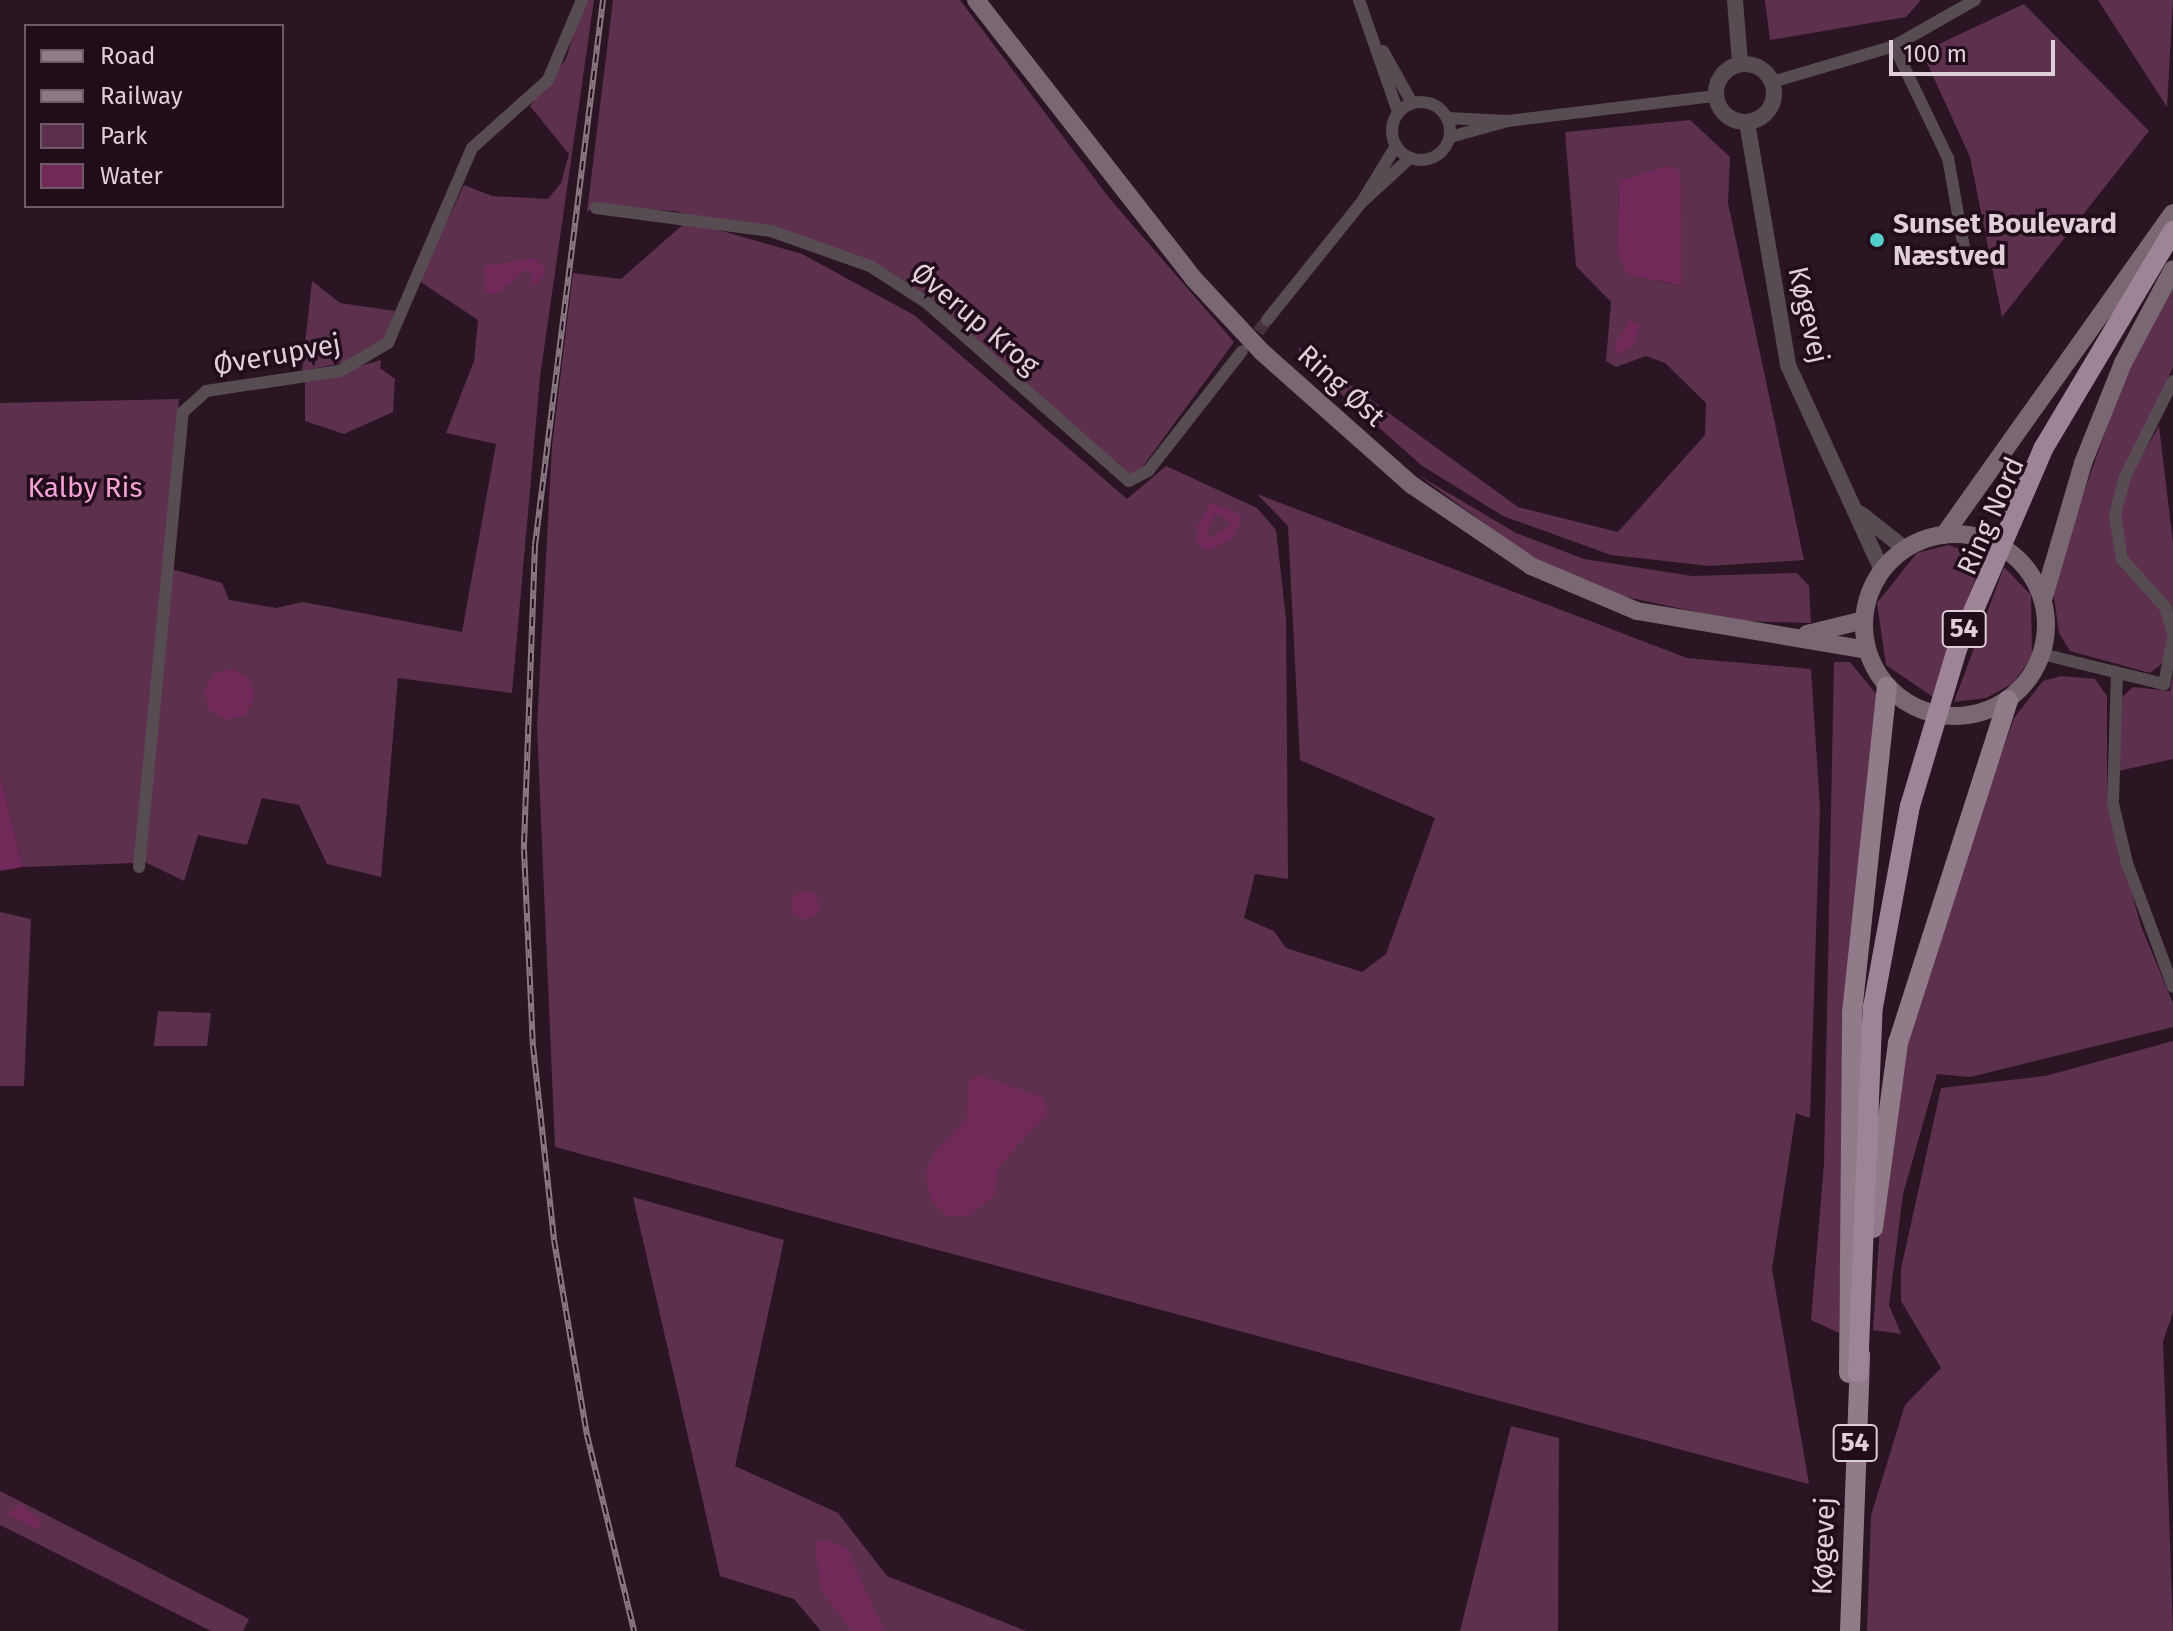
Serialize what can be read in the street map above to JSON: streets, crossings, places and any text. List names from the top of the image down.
{
  "streets": {
    "highway": ["Ring Nord", "54"],
    "main road": ["Køgevej", "Ring Øst"],
    "street": ["Øverup Krog", "Øverupvej"]
  },
  "crossings": [
    ["Køgevej", "Ring Øst"],
    ["Køgevej", "54"],
    ["Ring Nord", "54"]
  ],
  "parks": ["Kalby Ris"],
  "places": ["Sunset Boulevard Næstved"],
  "legend": [
    "Road",
    "Railway",
    "Park",
    "Water"
  ],
  "scale_bar": "100 m"
}
